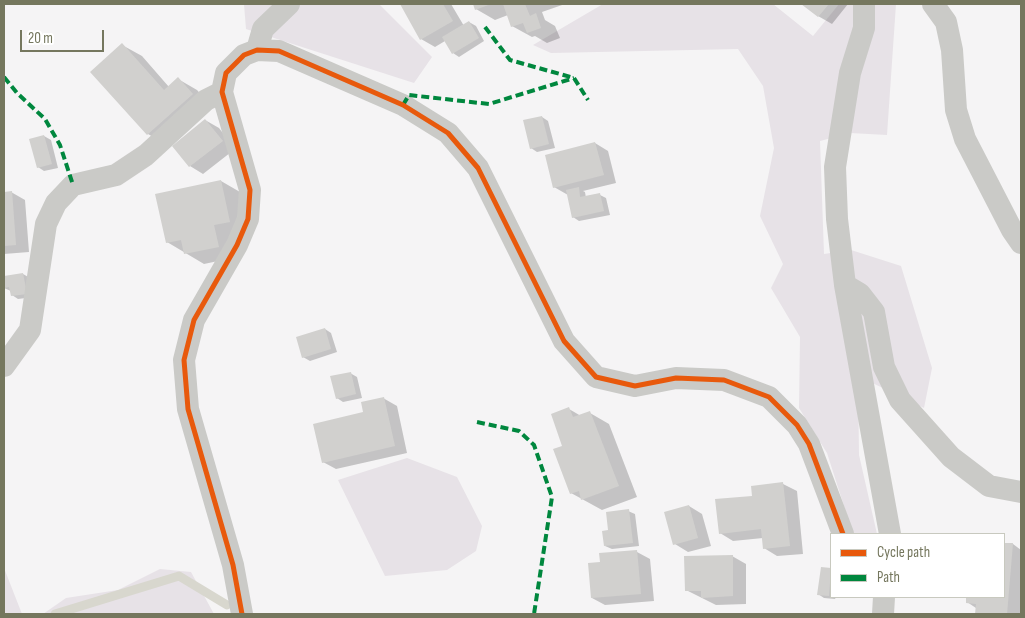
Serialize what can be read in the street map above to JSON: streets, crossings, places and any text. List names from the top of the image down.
{
  "legend": ["Cycle path", "Path"],
  "scale_bar": "20 m"
}
